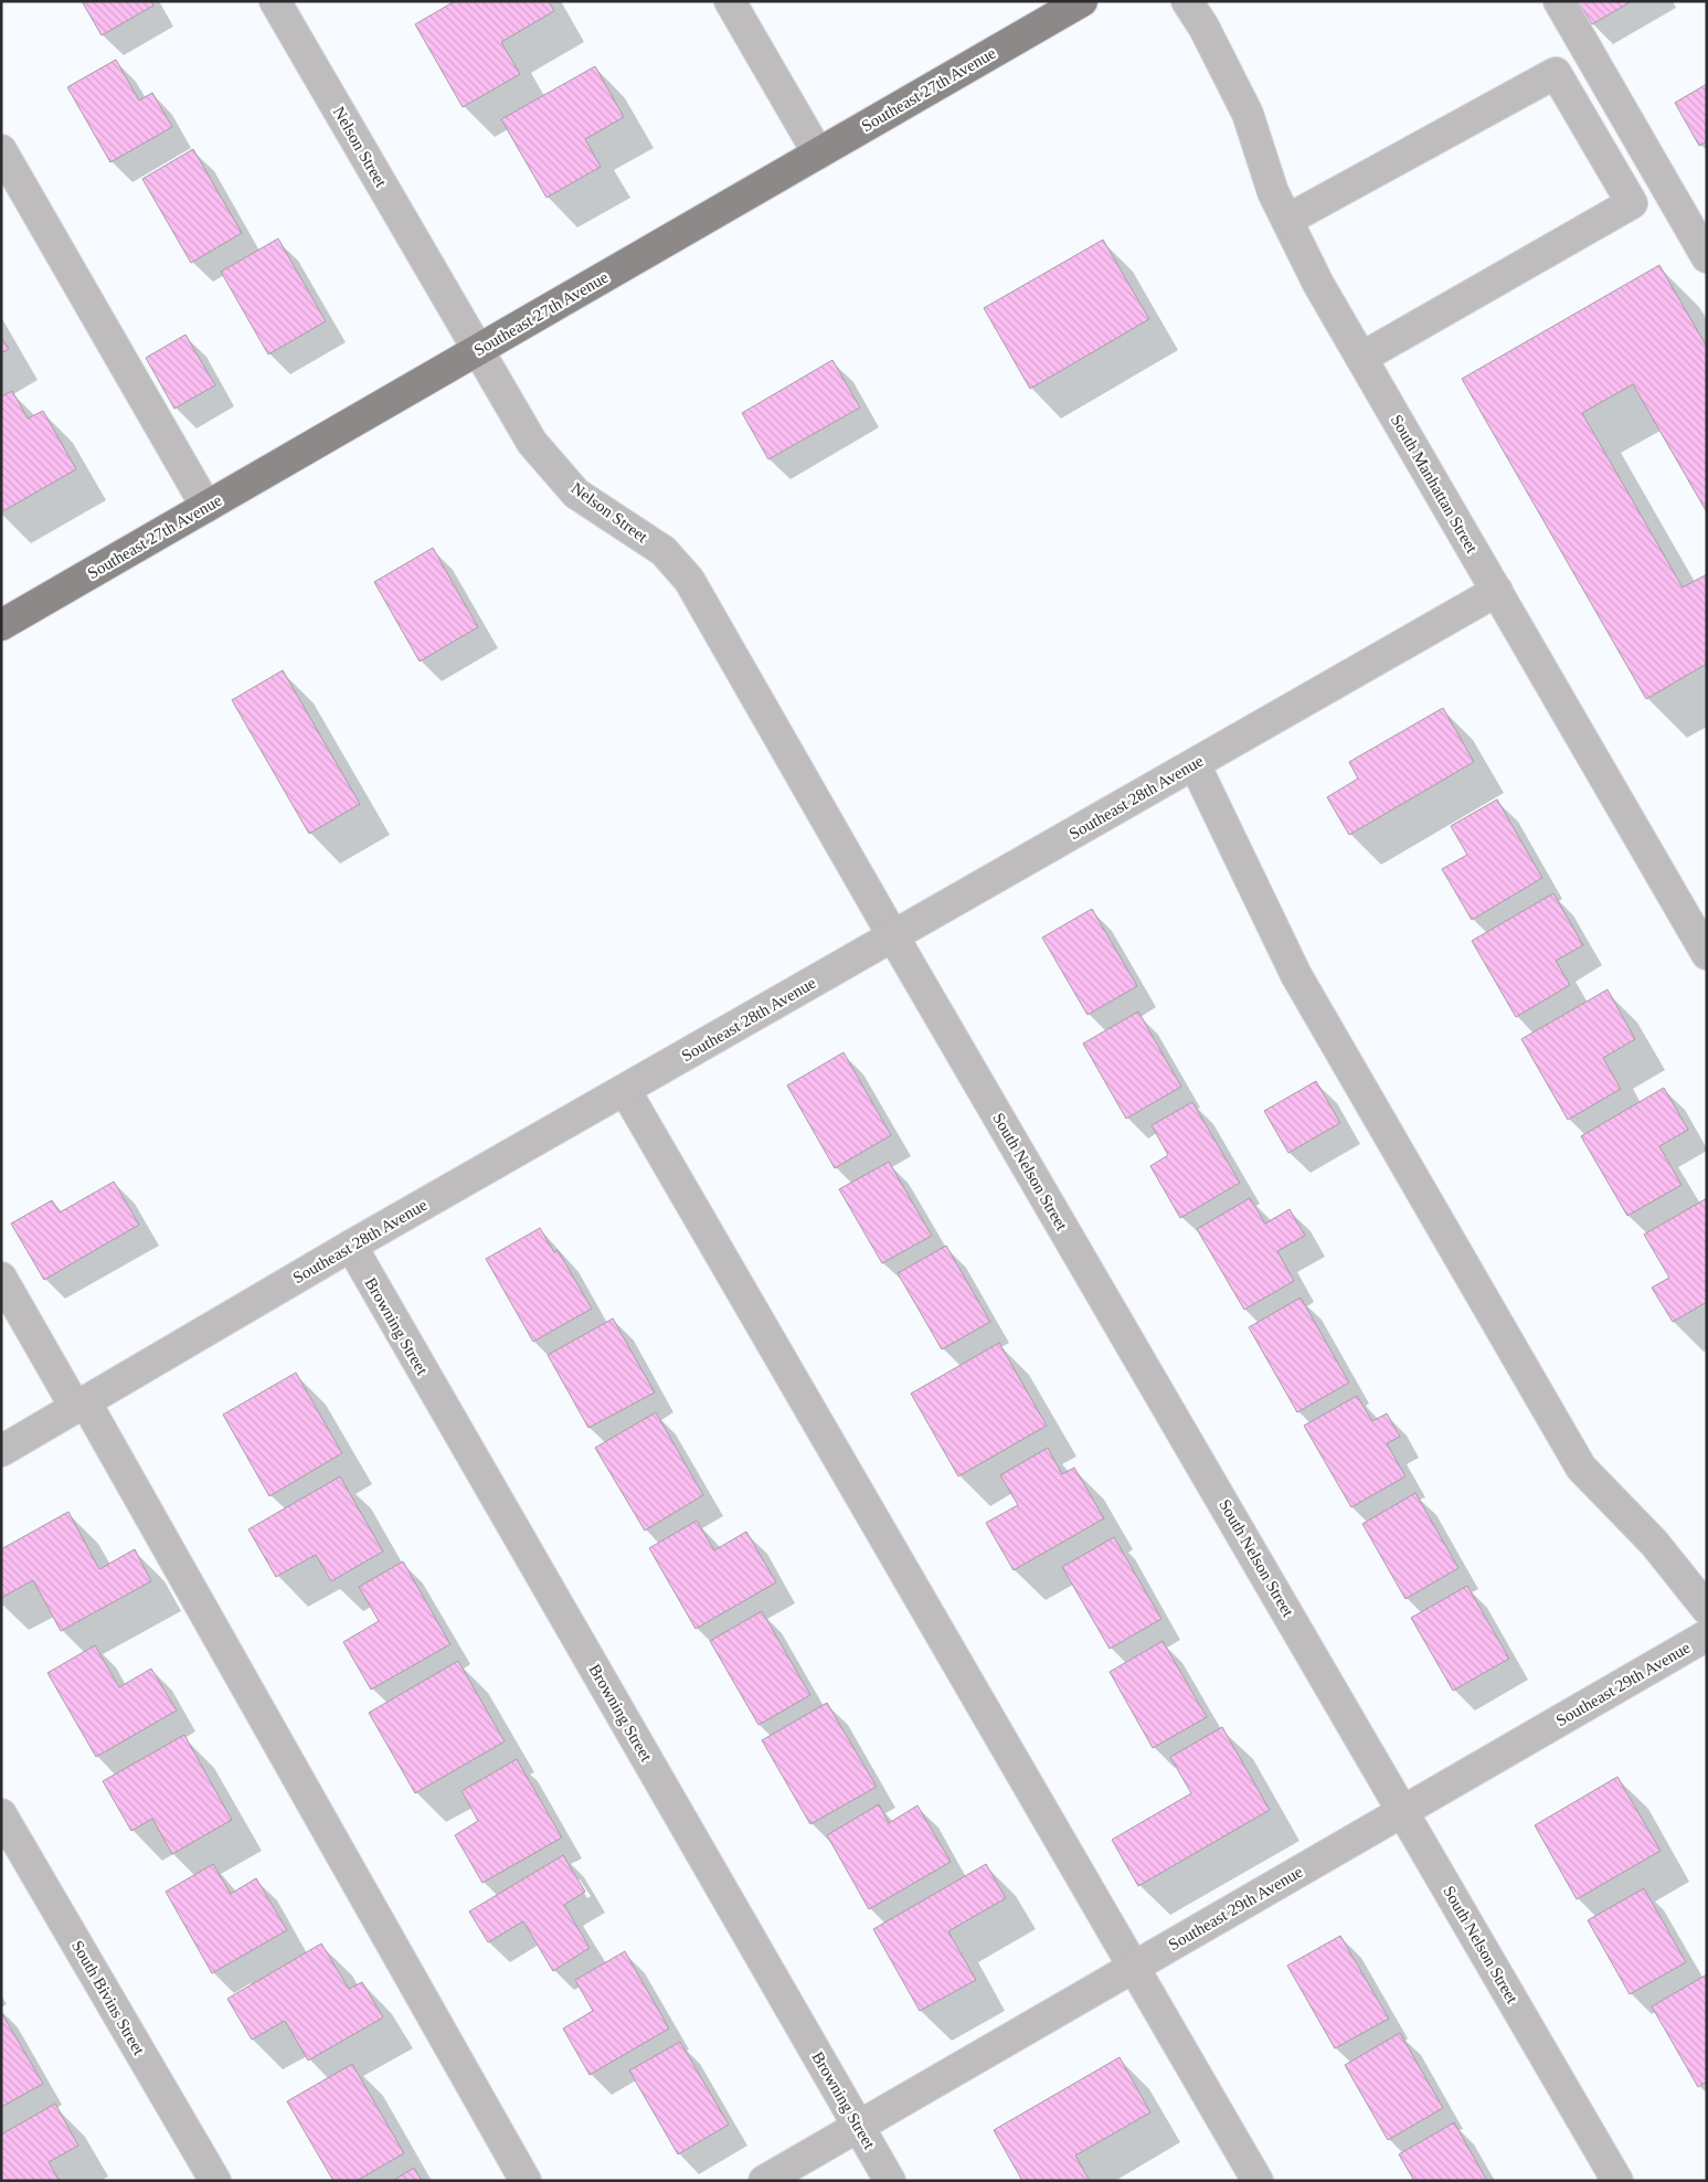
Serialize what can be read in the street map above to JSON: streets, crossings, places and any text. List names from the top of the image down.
{
  "streets": {
    "main road": ["Southeast 27th Avenue"],
    "street": [
      "Nelson Street",
      "South Manhattan Street",
      "Southeast 28th Avenue",
      "South Nelson Street",
      "Browning Street",
      "Southeast 29th Avenue",
      "South Bivins Street"
    ]
  },
  "crossings": [
    ["Southeast 27th Avenue", "Nelson Street"],
    ["Nelson Street", "Southeast 28th Avenue"],
    ["Nelson Street", "South Nelson Street"],
    ["South Manhattan Street", "Southeast 28th Avenue"],
    ["Southeast 28th Avenue", "South Nelson Street"],
    ["Southeast 28th Avenue", "Browning Street"],
    ["South Nelson Street", "Southeast 29th Avenue"],
    ["Browning Street", "Southeast 29th Avenue"]
  ]
}
